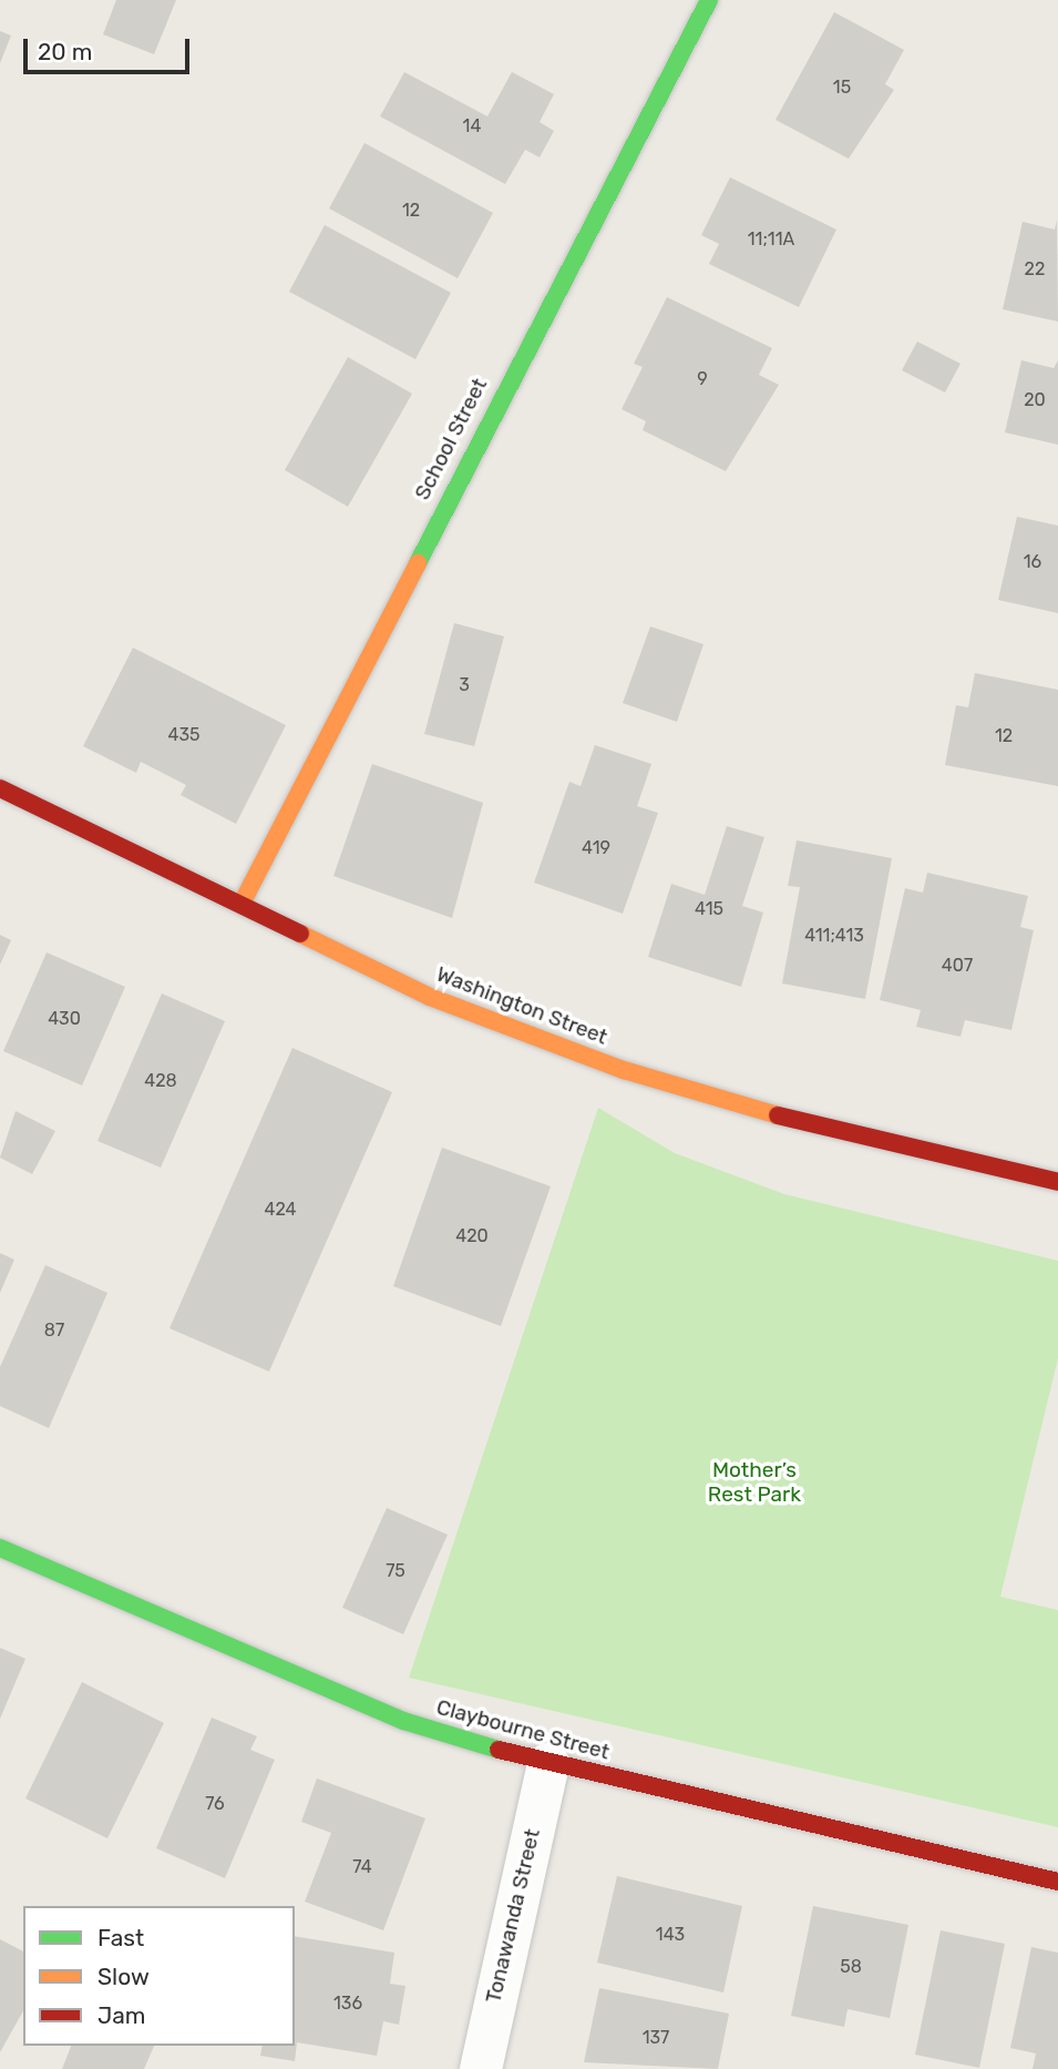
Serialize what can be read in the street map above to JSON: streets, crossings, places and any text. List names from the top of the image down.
{
  "streets": {
    "street": [
      "School Street",
      "Washington Street",
      "Claybourne Street",
      "Tonawanda Street"
    ]
  },
  "crossings": [
    ["School Street", "Washington Street"],
    ["Claybourne Street", "Tonawanda Street"]
  ],
  "parks": ["Mother’s Rest Park"],
  "house_numbers": [
    "15",
    "14",
    "12",
    "11;11A",
    "22",
    "9",
    "20",
    "16",
    "3",
    "435",
    "12",
    "419",
    "415",
    "411;413",
    "407",
    "430",
    "428",
    "424",
    "420",
    "87",
    "75",
    "76",
    "74",
    "143",
    "58",
    "136",
    "137"
  ],
  "legend": ["Fast", "Slow", "Jam"],
  "scale_bar": "20 m"
}
